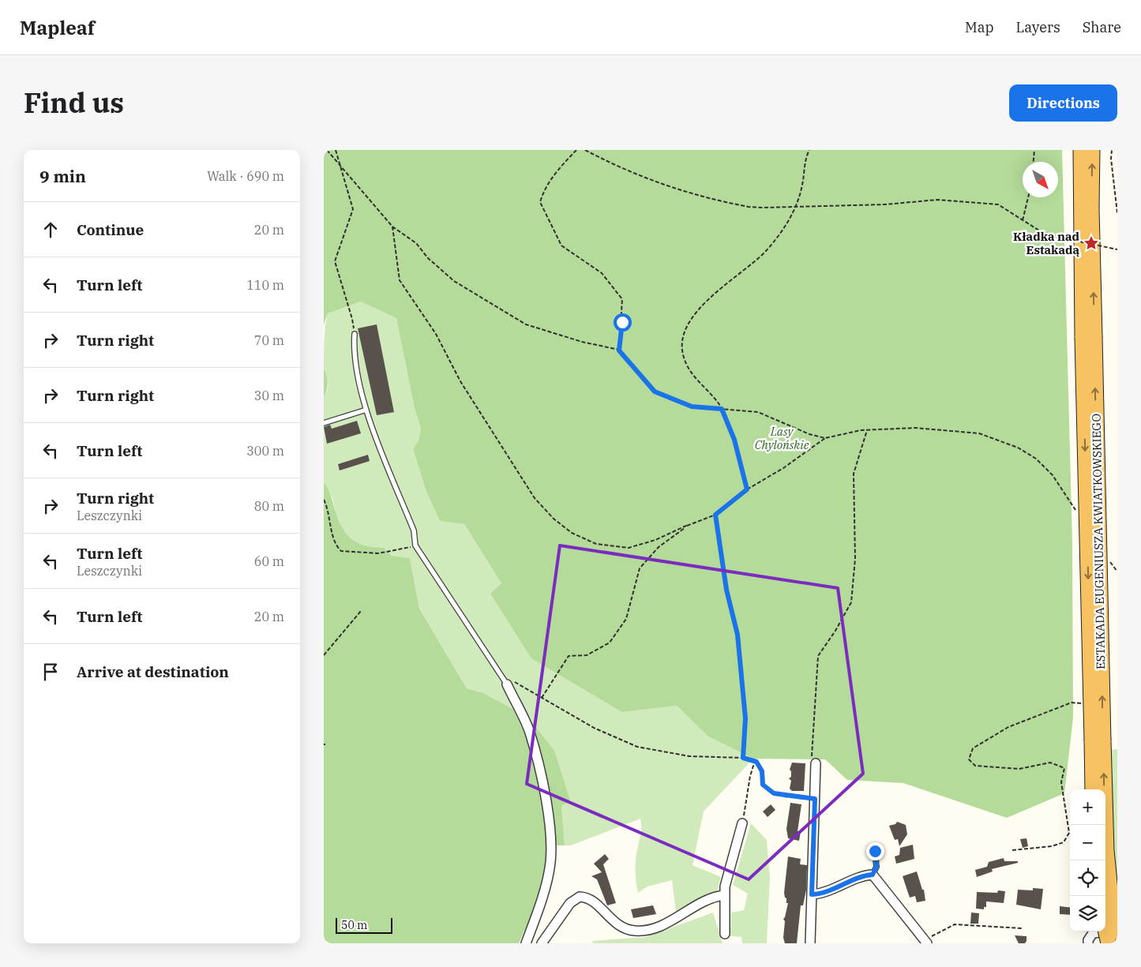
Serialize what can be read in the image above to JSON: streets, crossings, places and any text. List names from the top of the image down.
{
  "streets": {
    "highway": ["ESTAKADA EUGENIUSZA KWIATKOWSKIEGO"]
  },
  "parks": ["Lasy Chylońskie"],
  "places": {
    "place": ["Kładka nad Estakadą"]
  },
  "scale_bar": "50 m",
  "north": "bottom right",
  "page": {
    "header": "Mapleaf",
    "nav": ["Map", "Layers", "Share"],
    "title": "Find us",
    "buttons": "Directions",
    "heading": ["9 min", "Walk · 690 m"],
    "list": [
      ["Continue", "20 m"],
      ["Turn left", "110 m"],
      ["Turn right", "70 m"],
      ["Turn right", "30 m"],
      ["Turn left", "300 m"],
      ["Turn right", "Leszczynki", "80 m"],
      ["Turn left", "Leszczynki", "60 m"],
      ["Turn left", "20 m"],
      "Arrive at destination"
    ],
    "map_buttons": ["+", "−"],
    "scale": "50 m"
  }
}
